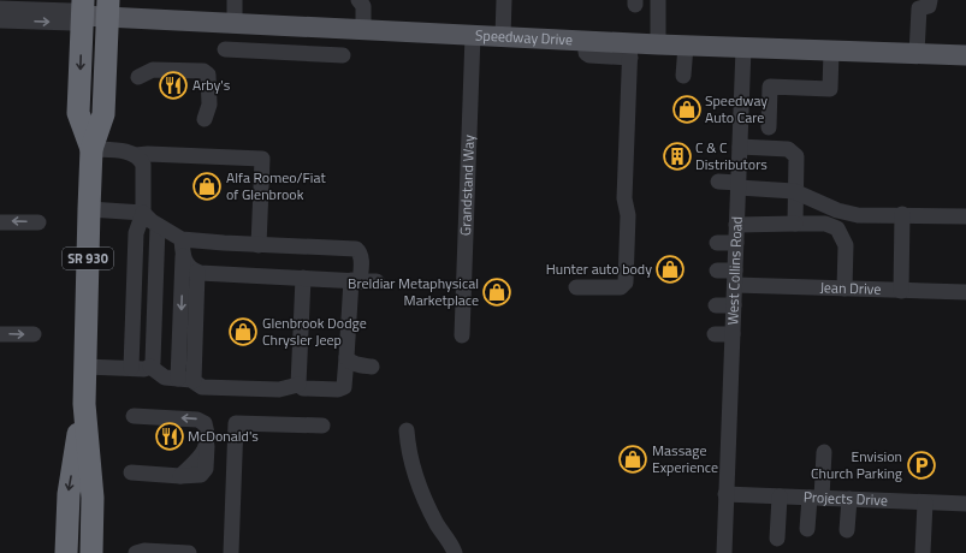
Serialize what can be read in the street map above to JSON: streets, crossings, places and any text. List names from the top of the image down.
{
  "streets": {
    "highway": ["SR 930"],
    "main road": ["Speedway Drive"],
    "street": [
      "Grandstand Way",
      "West Collins Road",
      "Jean Drive",
      "Projects Drive"
    ]
  },
  "crossings": [
    ["Speedway Drive", "Grandstand Way"],
    ["Speedway Drive", "SR 930"],
    ["Speedway Drive", "West Collins Road"],
    ["West Collins Road", "Jean Drive"],
    ["West Collins Road", "Projects Drive"]
  ],
  "places": {
    "restaurant": ["Arby's", "McDonald's"],
    "shop": [
      "Speedway Auto Care",
      "Alfa Romeo/Fiat of Glenbrook",
      "Hunter auto body",
      "Breldiar Metaphysical Marketplace",
      "Glenbrook Dodge Chrysler Jeep",
      "Massage Experience"
    ],
    "building": ["C & C Distributors"],
    "parking": ["Envision Church Parking"]
  }
}
